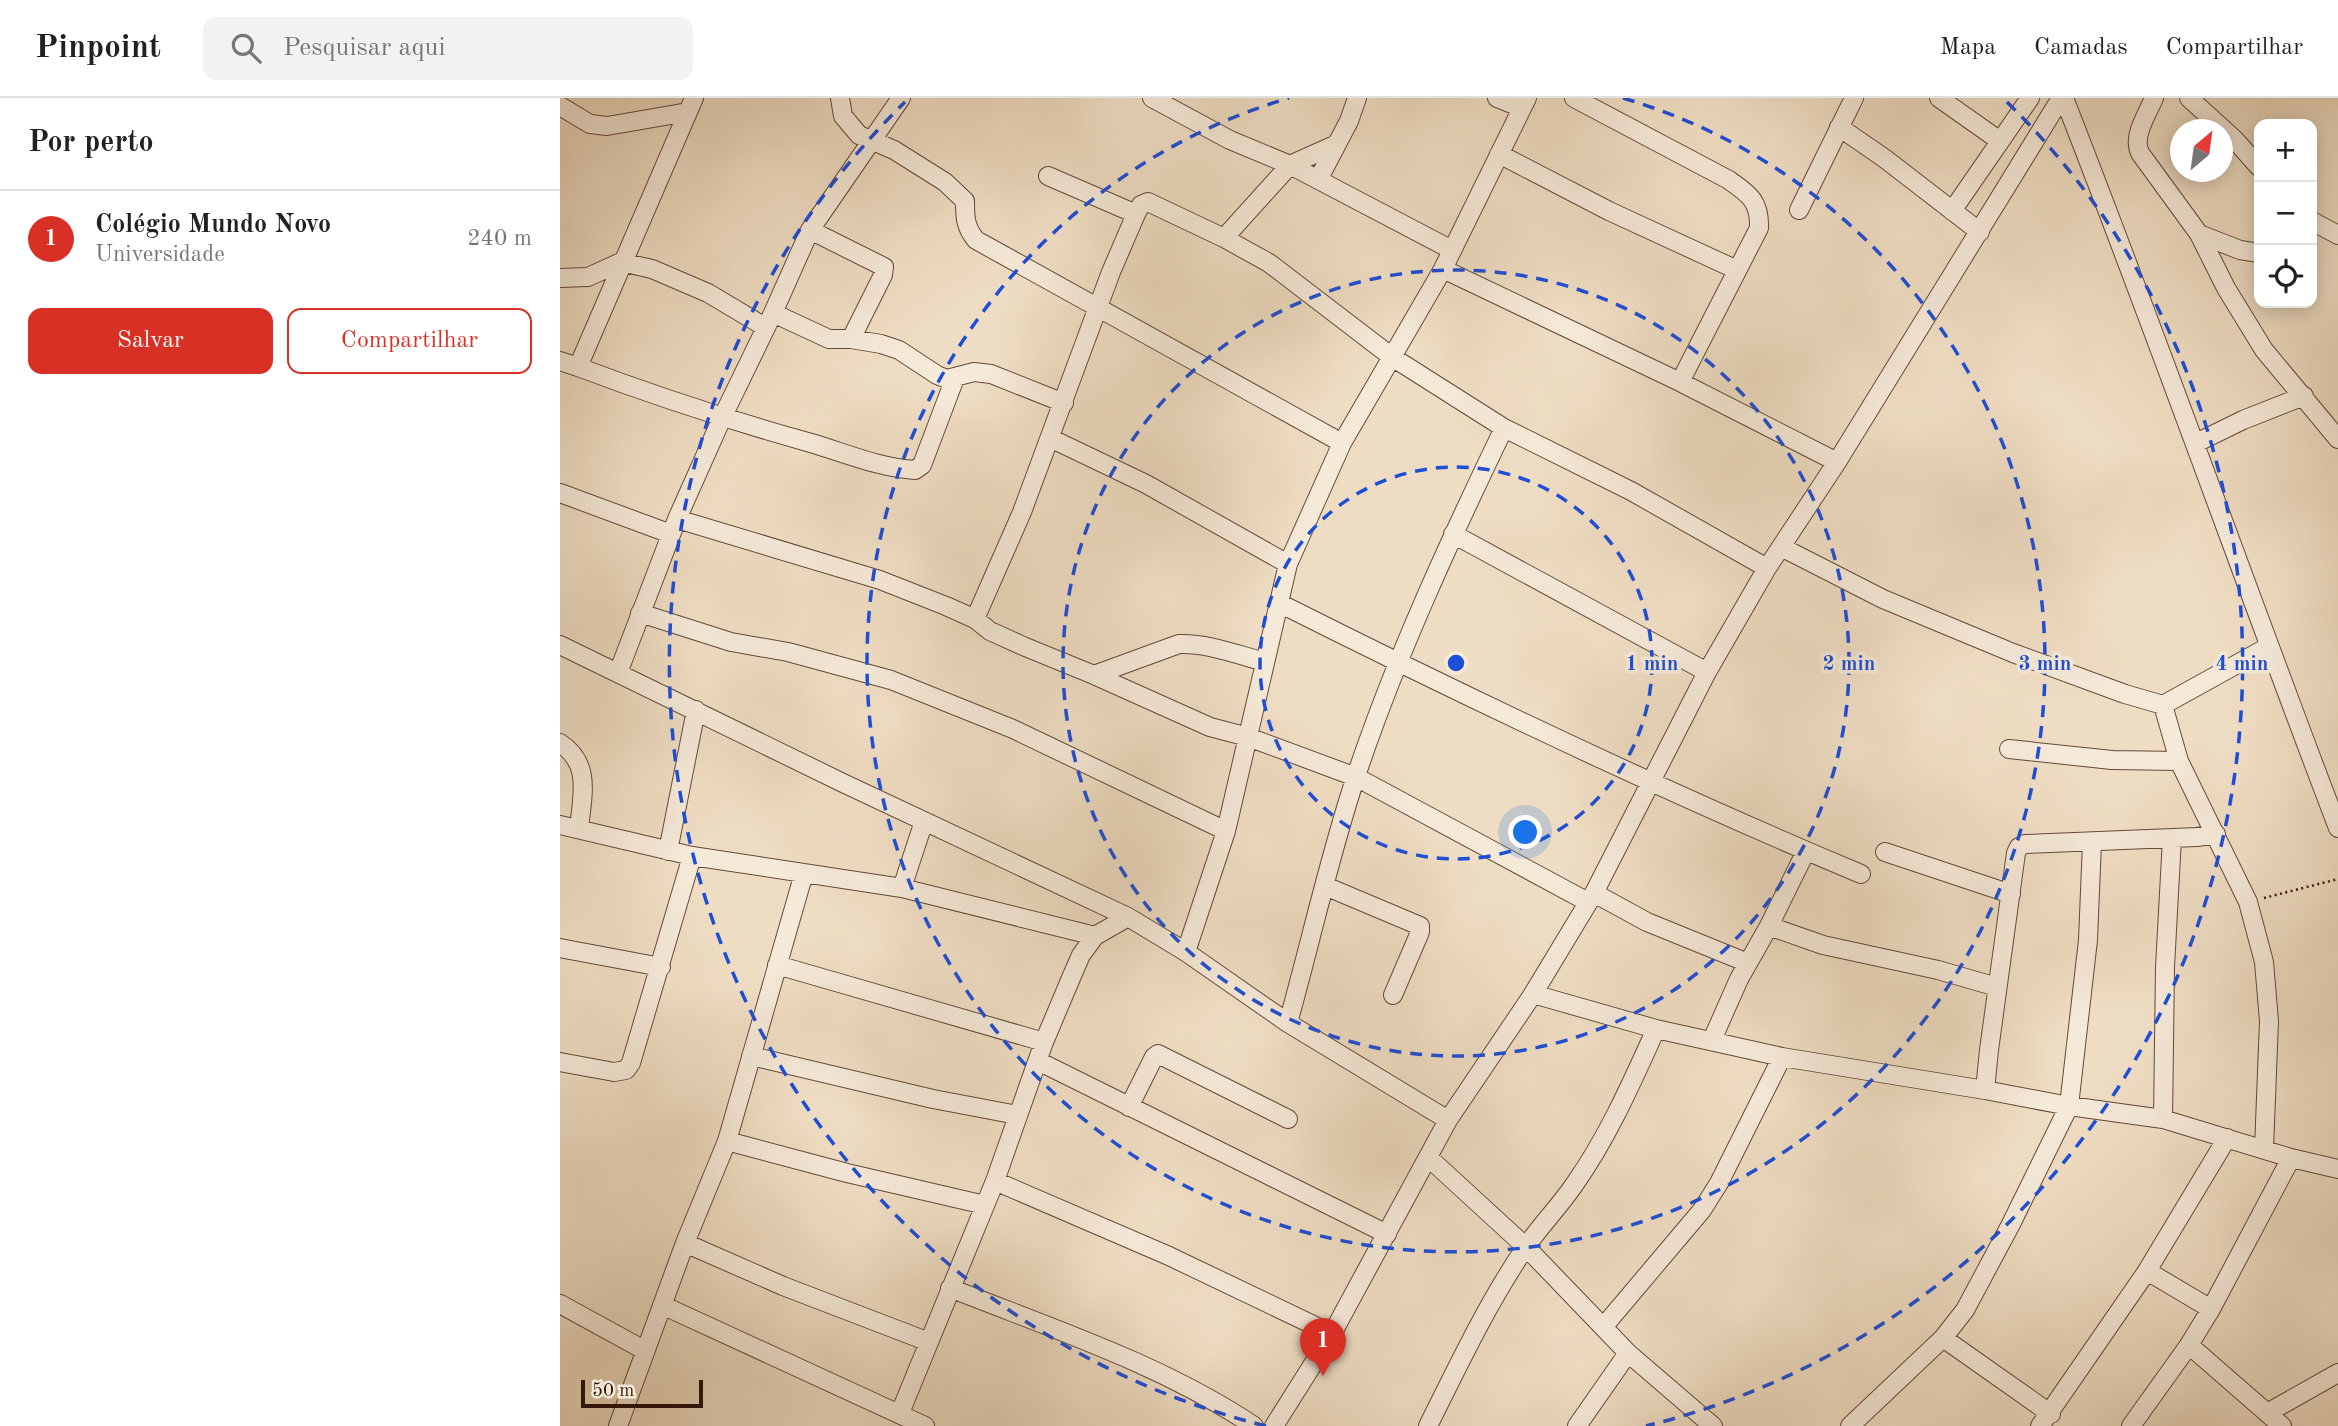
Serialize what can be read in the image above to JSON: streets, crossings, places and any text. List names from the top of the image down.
{
  "scale_bar": "50 m",
  "north": "top right",
  "page": {
    "header": "Pinpoint",
    "search": "Pesquisar aqui",
    "nav": ["Mapa", "Camadas", "Compartilhar"],
    "heading": "Por perto",
    "map_buttons": ["+", "−"],
    "list": [
      {
        "mark": "1",
        "name": "Colégio Mundo Novo",
        "note": "Universidade",
        "value": "240 m"
      }
    ],
    "buttons": ["Salvar", "Compartilhar"],
    "pins": "1",
    "scale": "50 m"
  },
  "rings": [
    "1 min",
    "2 min",
    "3 min",
    "4 min"
  ]
}
